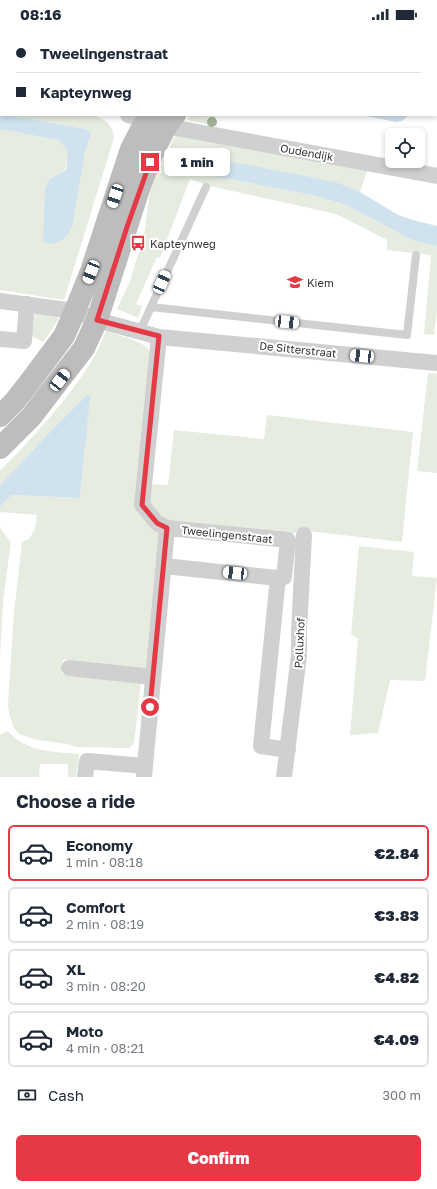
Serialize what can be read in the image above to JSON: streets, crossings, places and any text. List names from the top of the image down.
{
  "streets": {
    "street": [
      "Oudendijk",
      "De Sitterstraat",
      "Tweelingenstraat",
      "Polluxhof"
    ]
  },
  "places": {
    "bus stop": ["Kapteynweg"],
    "school or university": ["Kiem"]
  },
  "page": {
    "status": "08:16",
    "banner": ["Tweelingenstraat", "Kapteynweg"],
    "bubble": "1 min",
    "heading": "Choose a ride",
    "list": [
      {
        "name": "Economy",
        "note": "1 min · 08:18",
        "value": "€2.84"
      },
      {
        "name": "Comfort",
        "note": "2 min · 08:19",
        "value": "€3.83"
      },
      {
        "name": "XL",
        "note": "3 min · 08:20",
        "value": "€4.82"
      },
      {
        "name": "Moto",
        "note": "4 min · 08:21",
        "value": "€4.09"
      }
    ],
    "pay": ["Cash", "300 m"],
    "buttons": "Confirm"
  }
}
